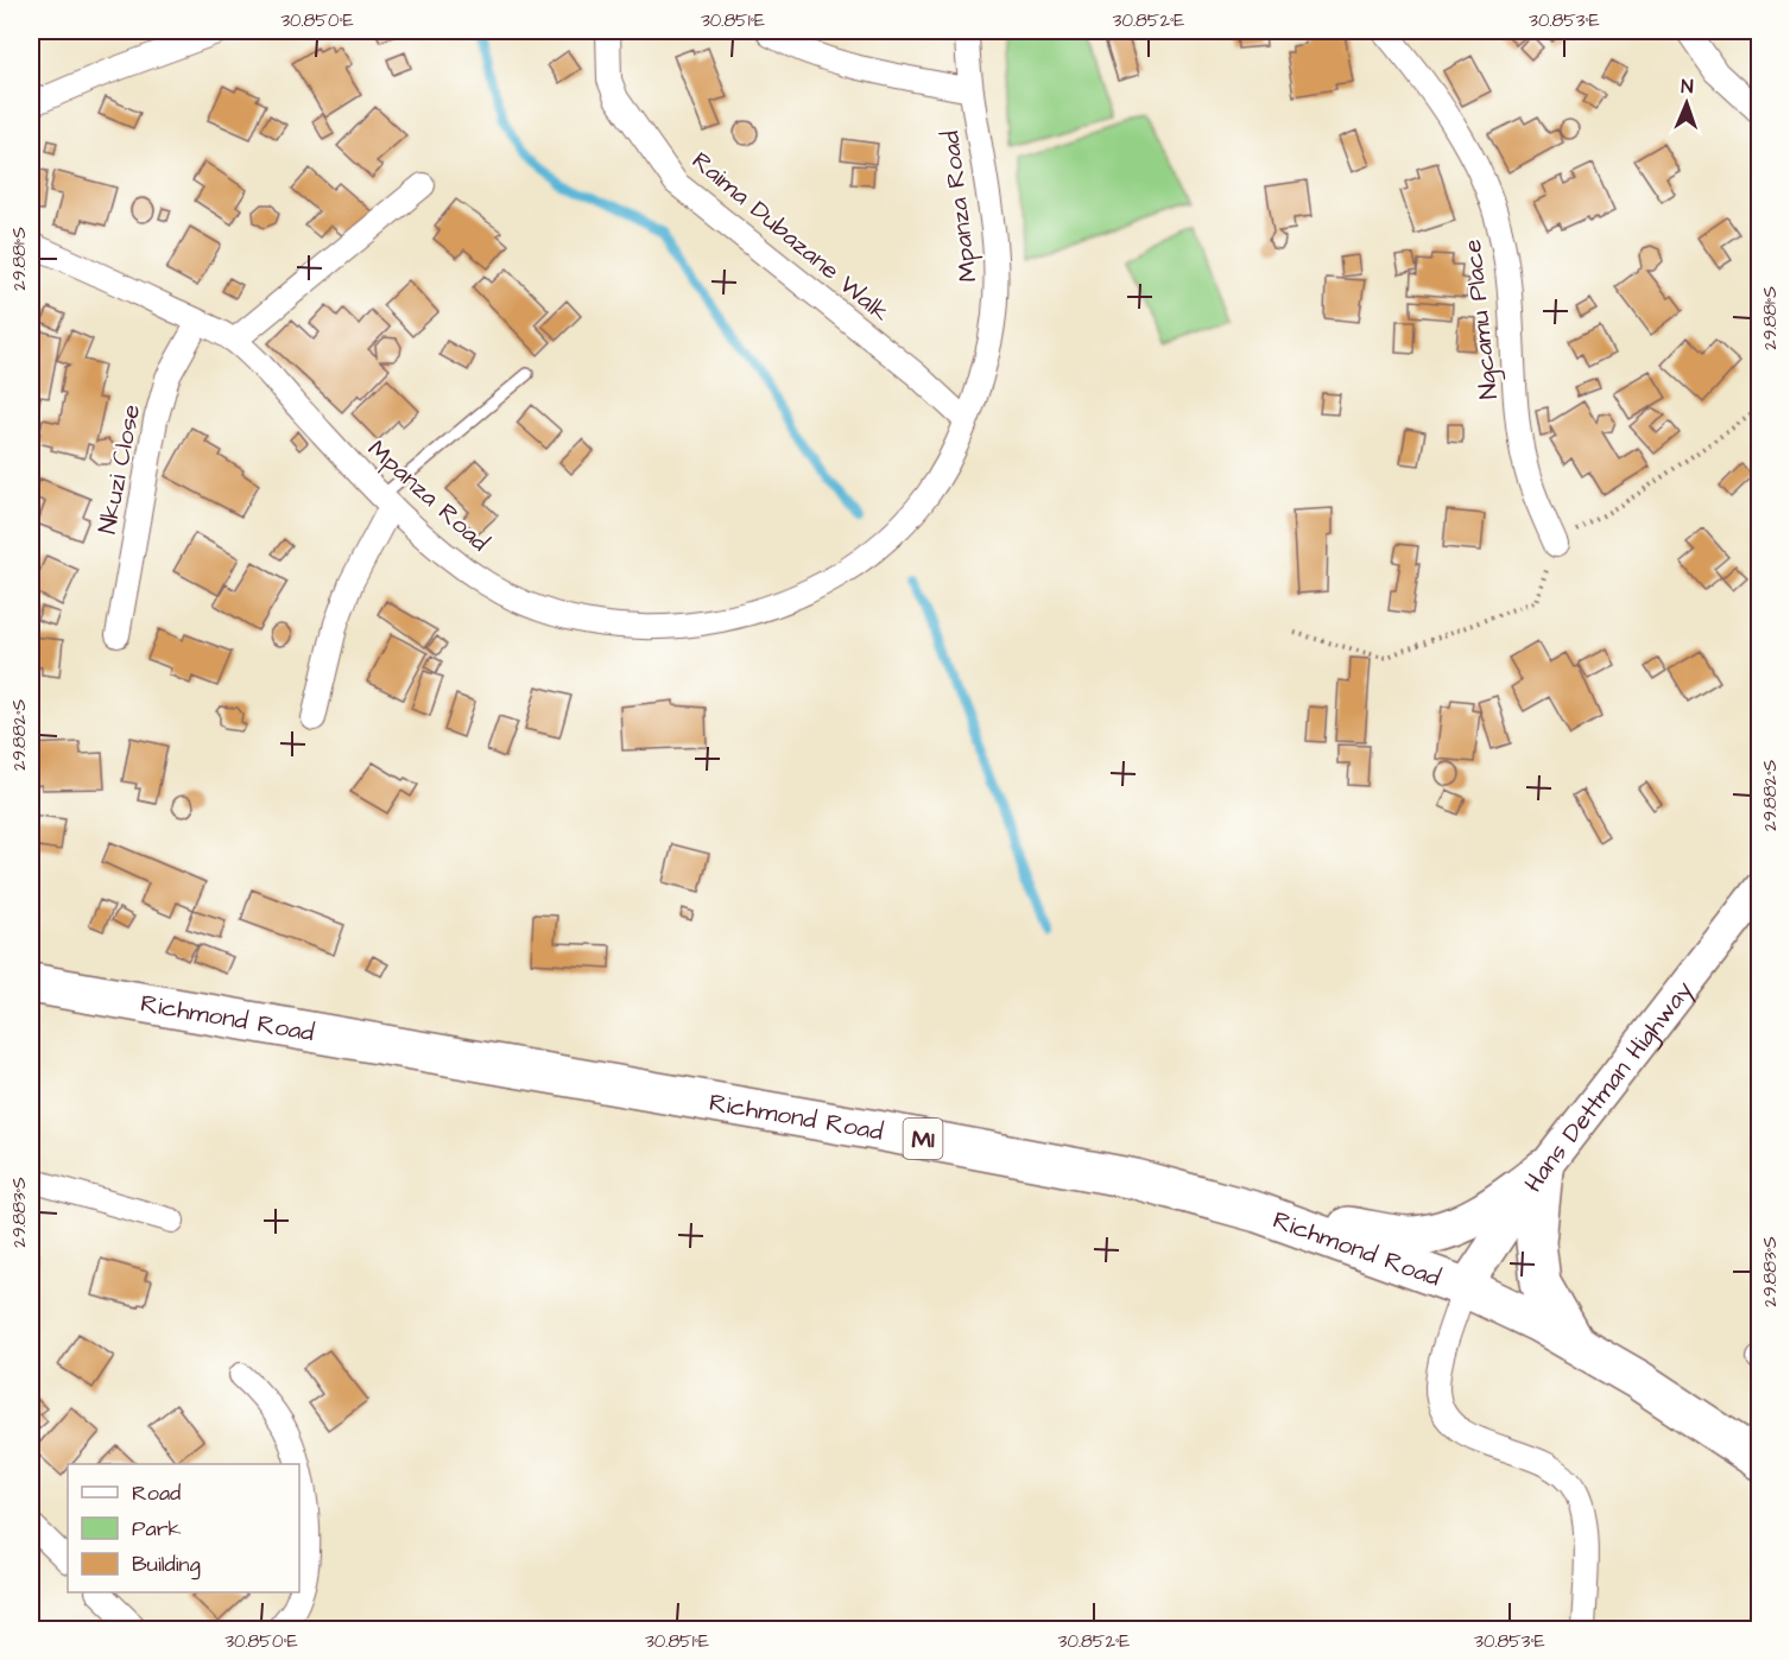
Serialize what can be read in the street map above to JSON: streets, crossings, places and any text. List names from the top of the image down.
{
  "streets": {
    "highway": ["Richmond Road", "M1"],
    "street": [
      "Mpanza Road",
      "Raima Dubazane Walk",
      "Ngcamu Place",
      "Nkuzi Close",
      "Hans Dettman Highway"
    ]
  },
  "crossings": [
    ["Mpanza Road", "Raima Dubazane Walk"],
    ["Mpanza Road", "Nkuzi Close"],
    ["Richmond Road", "Hans Dettman Highway"]
  ],
  "legend": ["Road", "Park", "Building"],
  "north": "top",
  "coordinates": [
    "30.850°E",
    "30.851°E",
    "30.852°E",
    "30.853°E",
    "29.881°S",
    "29.882°S",
    "29.883°S"
  ]
}
